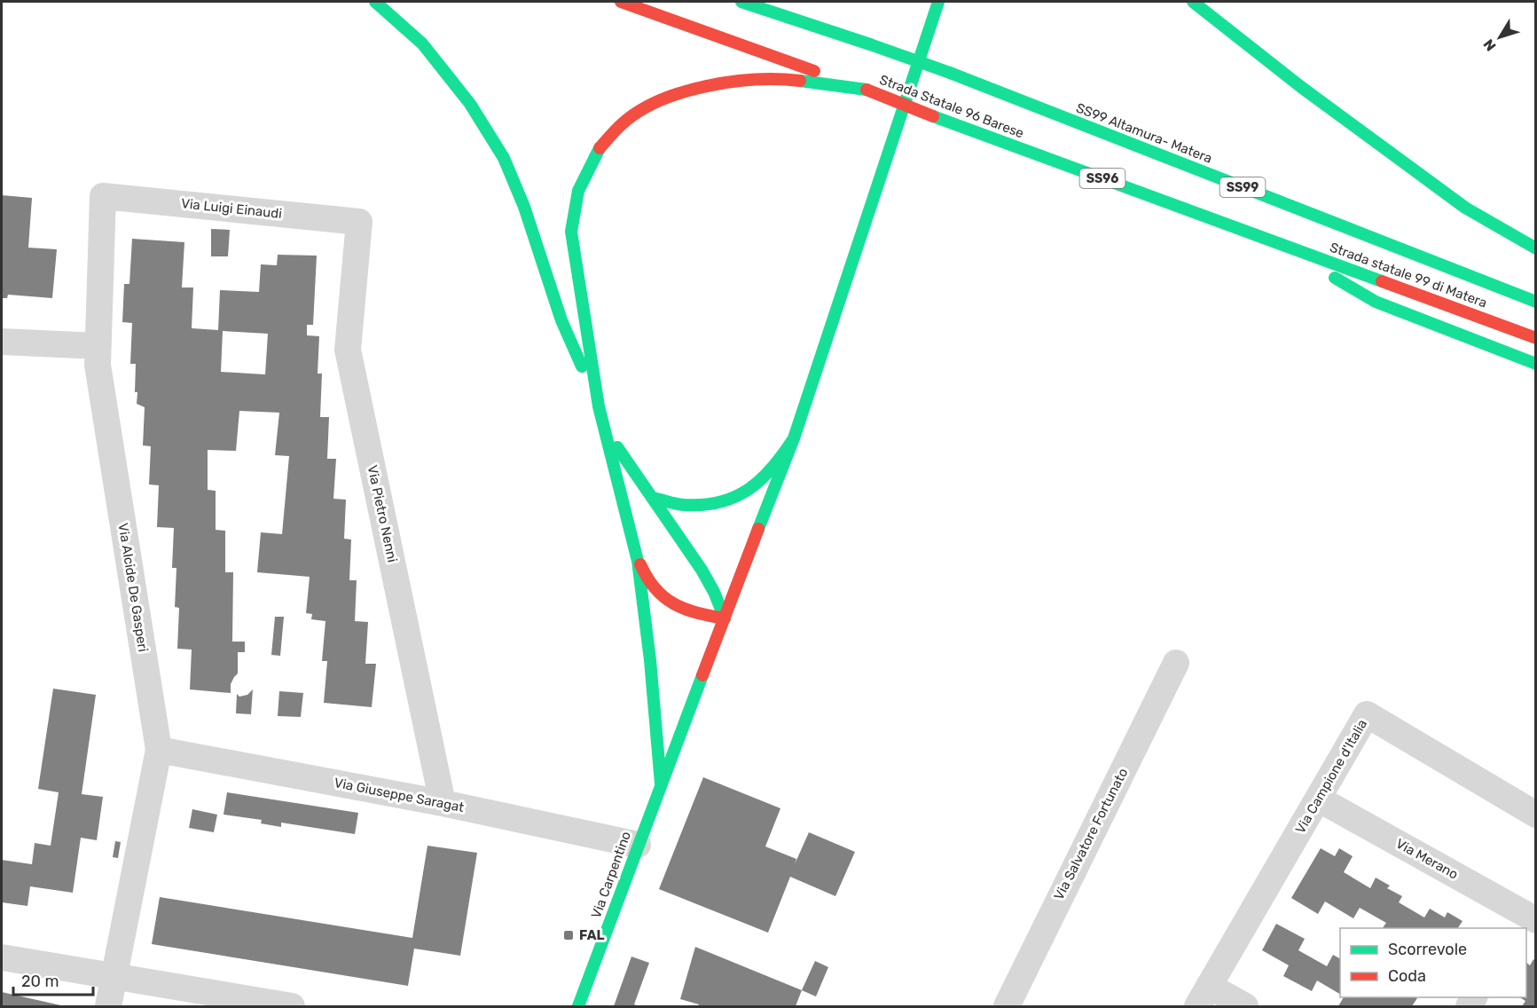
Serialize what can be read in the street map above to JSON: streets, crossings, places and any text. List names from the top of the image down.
{
  "streets": {
    "main road": [
      "Strada Statale 96 Barese",
      "SS99 Altamura- Matera",
      "SS96",
      "SS99",
      "Strada statale 99 di Matera",
      "Via Carpentino"
    ],
    "street": [
      "Via Luigi Einaudi",
      "Via Pietro Nenni",
      "Via Alcide De Gasperi",
      "Via Campione d'Italia",
      "Via Giuseppe Saragat",
      "Via Salvatore Fortunato",
      "Via Merano"
    ]
  },
  "crossings": [
    ["Strada Statale 96 Barese", "Strada statale 99 di Matera"],
    ["Via Luigi Einaudi", "Via Pietro Nenni"],
    ["Via Luigi Einaudi", "Via Alcide De Gasperi"],
    ["Via Pietro Nenni", "Via Giuseppe Saragat"],
    ["Via Alcide De Gasperi", "Via Giuseppe Saragat"],
    ["Via Campione d'Italia", "Via Merano"],
    ["Via Giuseppe Saragat", "Via Carpentino"]
  ],
  "places": {
    "transit": ["FAL"]
  },
  "legend": ["Scorrevole", "Coda"],
  "scale_bar": "20 m",
  "north": "bottom left"
}
